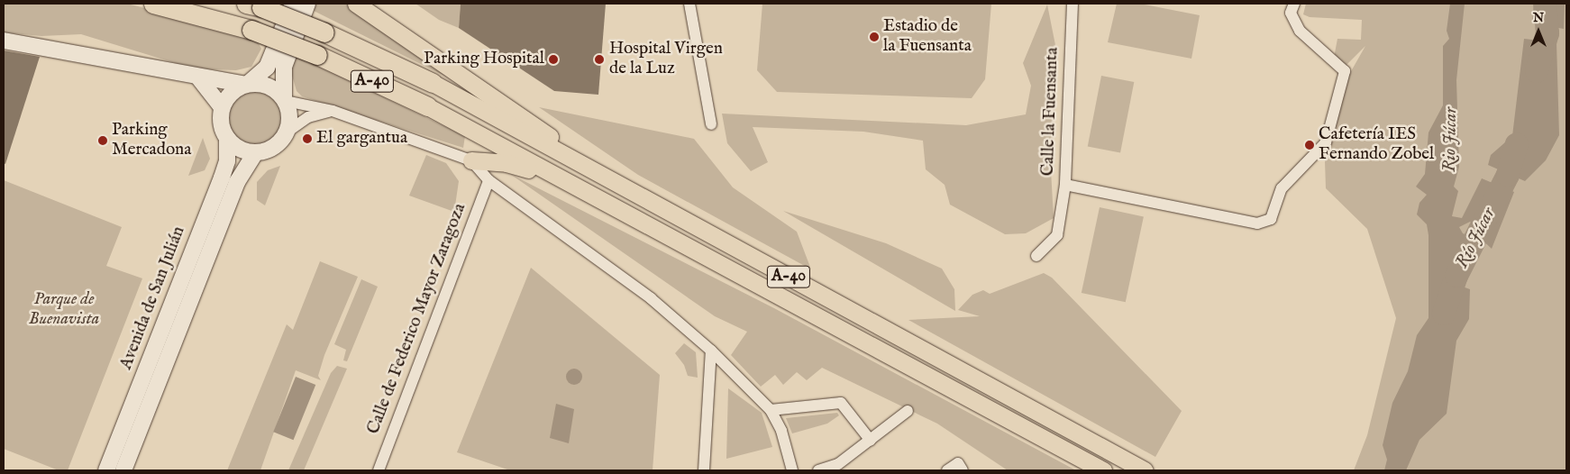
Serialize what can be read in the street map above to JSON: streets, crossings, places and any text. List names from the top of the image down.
{
  "streets": {
    "highway": ["A-40"],
    "main road": ["Avenida de San Julián"],
    "street": ["Calle la Fuensanta", "Calle de Federico Mayor Zaragoza"]
  },
  "water": ["Rio Júcar", "Río Júcar"],
  "parks": ["Parque de Buenavista"],
  "places": [
    "Estadio de la Fuensanta",
    "Parking Hospital",
    "Hospital Virgen de la Luz",
    "El gargantua",
    "Parking Mercadona",
    "Cafetería IES Fernando Zobel"
  ],
  "north": "top"
}
